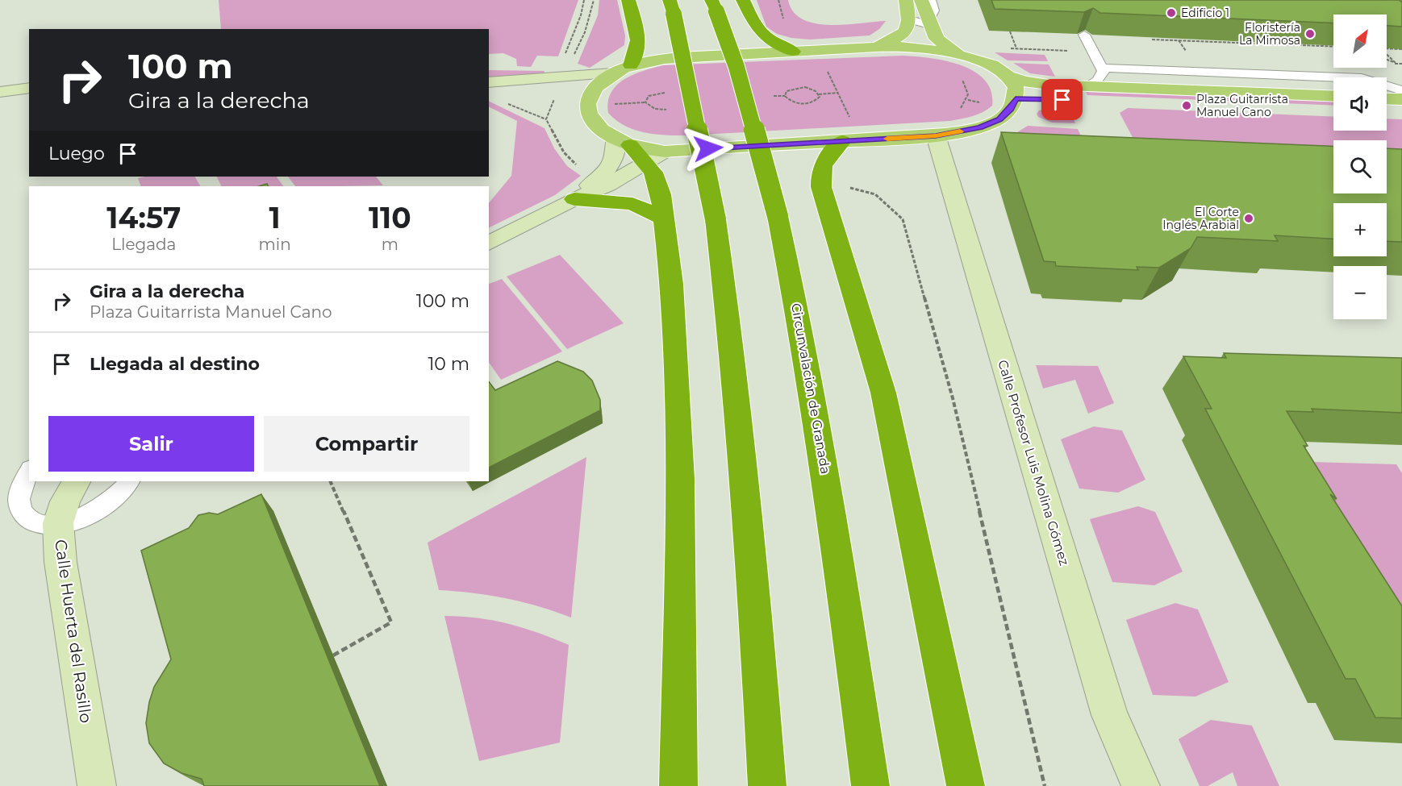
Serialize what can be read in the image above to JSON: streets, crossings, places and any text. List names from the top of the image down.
{
  "streets": {
    "highway": ["Circunvalación de Granada"],
    "street": ["Calle Profesor Luis Molina Gómez", "Calle Huerta del Rasillo"]
  },
  "places": [
    "Edificio 1",
    "Floristería La Mimosa",
    "Plaza Guitarrista Manuel Cano",
    "El Corte Inglés Arabial"
  ],
  "north": "top right",
  "page": {
    "map_buttons": ["+", "−"],
    "turn": ["100 m", "Gira a la derecha"],
    "then": "Luego",
    "eta": [
      "14:57",
      "Llegada",
      "1",
      "min",
      "110",
      "m"
    ],
    "list": [
      {
        "name": "Gira a la derecha",
        "note": "Plaza Guitarrista Manuel Cano",
        "value": "100 m"
      },
      {
        "name": "Llegada al destino",
        "value": "10 m"
      }
    ],
    "buttons": ["Salir", "Compartir"]
  }
}
